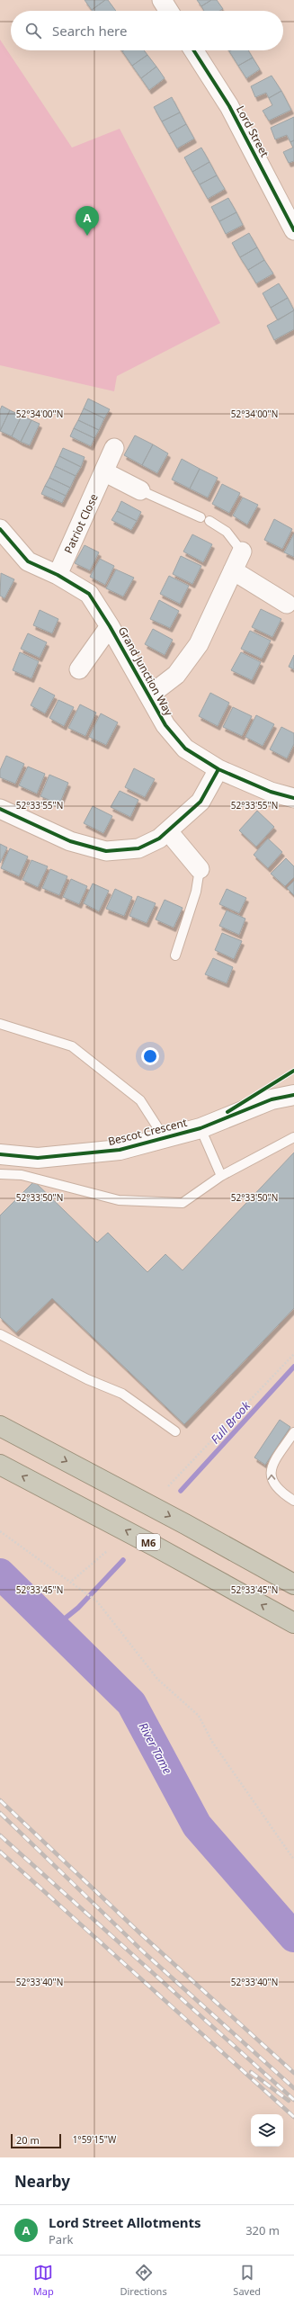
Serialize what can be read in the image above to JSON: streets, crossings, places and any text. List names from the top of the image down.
{
  "streets": {
    "highway": ["M6"],
    "street": [
      "Lord Street",
      "Patriot Close",
      "Grand Junction Way",
      "Bescot Crescent"
    ]
  },
  "crossings": [
    ["Patriot Close", "Grand Junction Way"]
  ],
  "water": ["Full Brook", "River Tame"],
  "scale_bar": "20 m",
  "page": {
    "search": "Search here",
    "pins": "A",
    "scale": "20 m",
    "heading": "Nearby",
    "list": [
      {
        "mark": "A",
        "name": "Lord Street Allotments",
        "note": "Park",
        "value": "320 m"
      }
    ],
    "nav": ["Map", "Directions", "Saved"]
  },
  "coordinates": [
    "52°34'00\"N",
    "52°33'55\"N",
    "52°33'50\"N",
    "52°33'45\"N",
    "52°33'40\"N",
    "1°59'15\"W"
  ]
}
